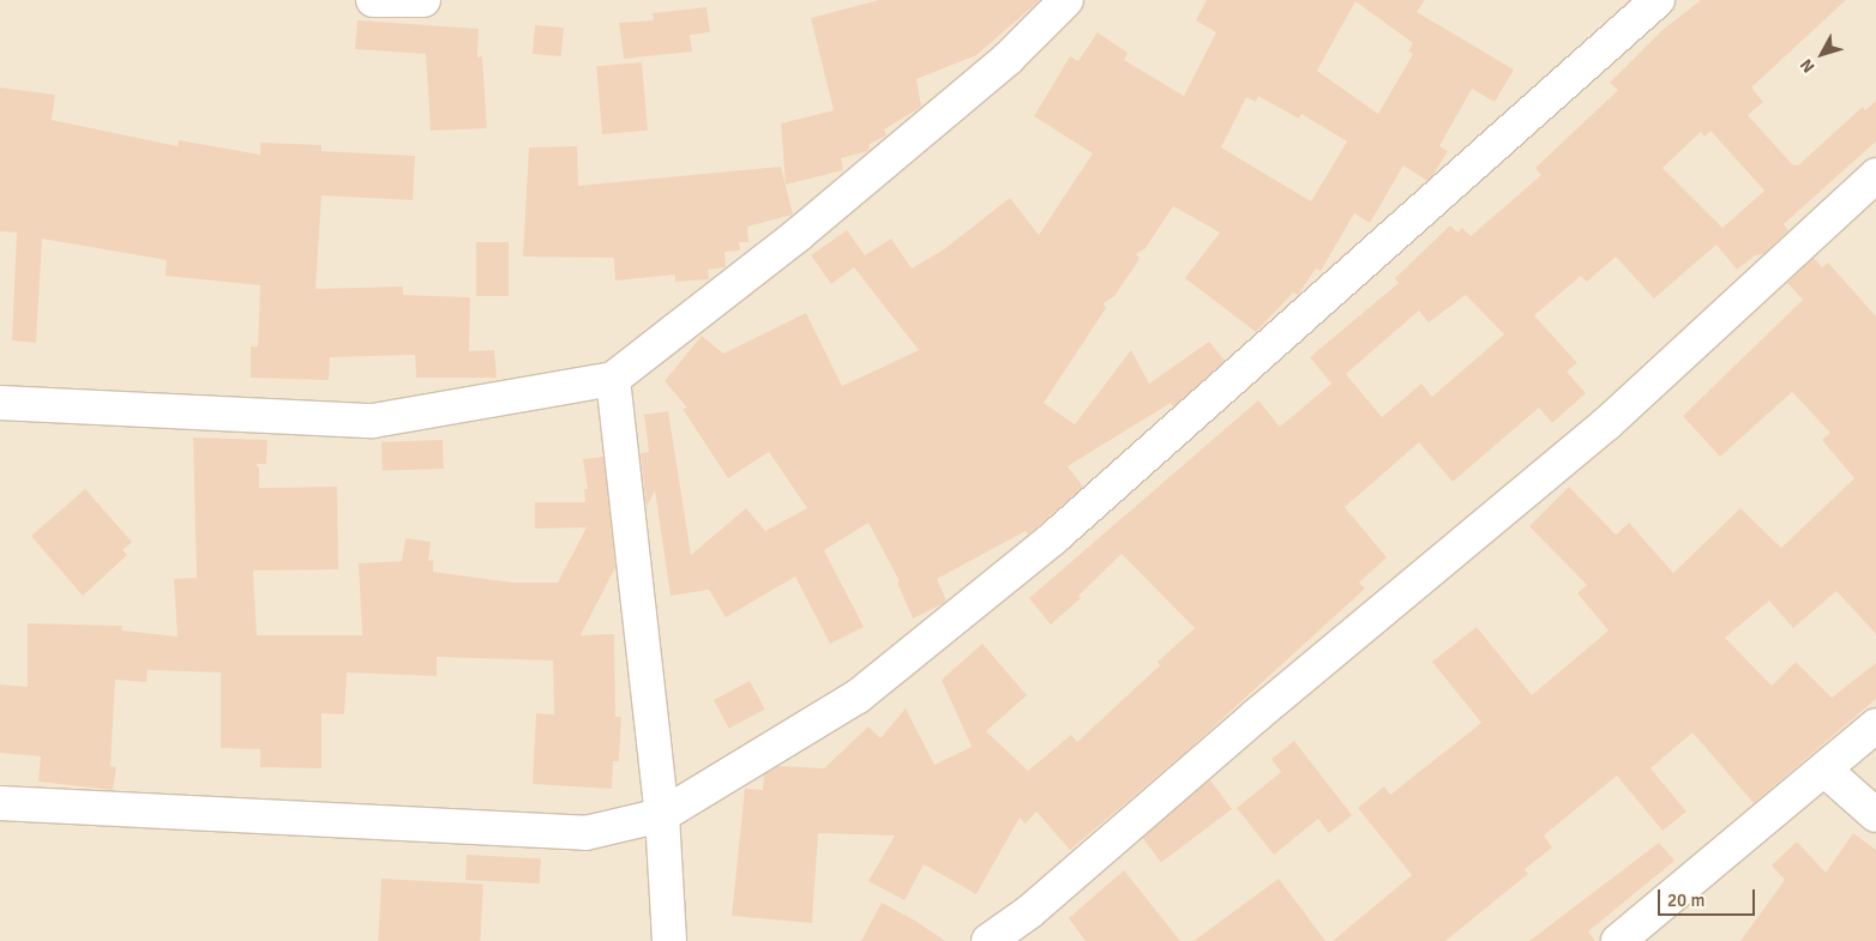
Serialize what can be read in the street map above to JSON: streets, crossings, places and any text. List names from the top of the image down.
{
  "scale_bar": "20 m",
  "north": "bottom left"
}
